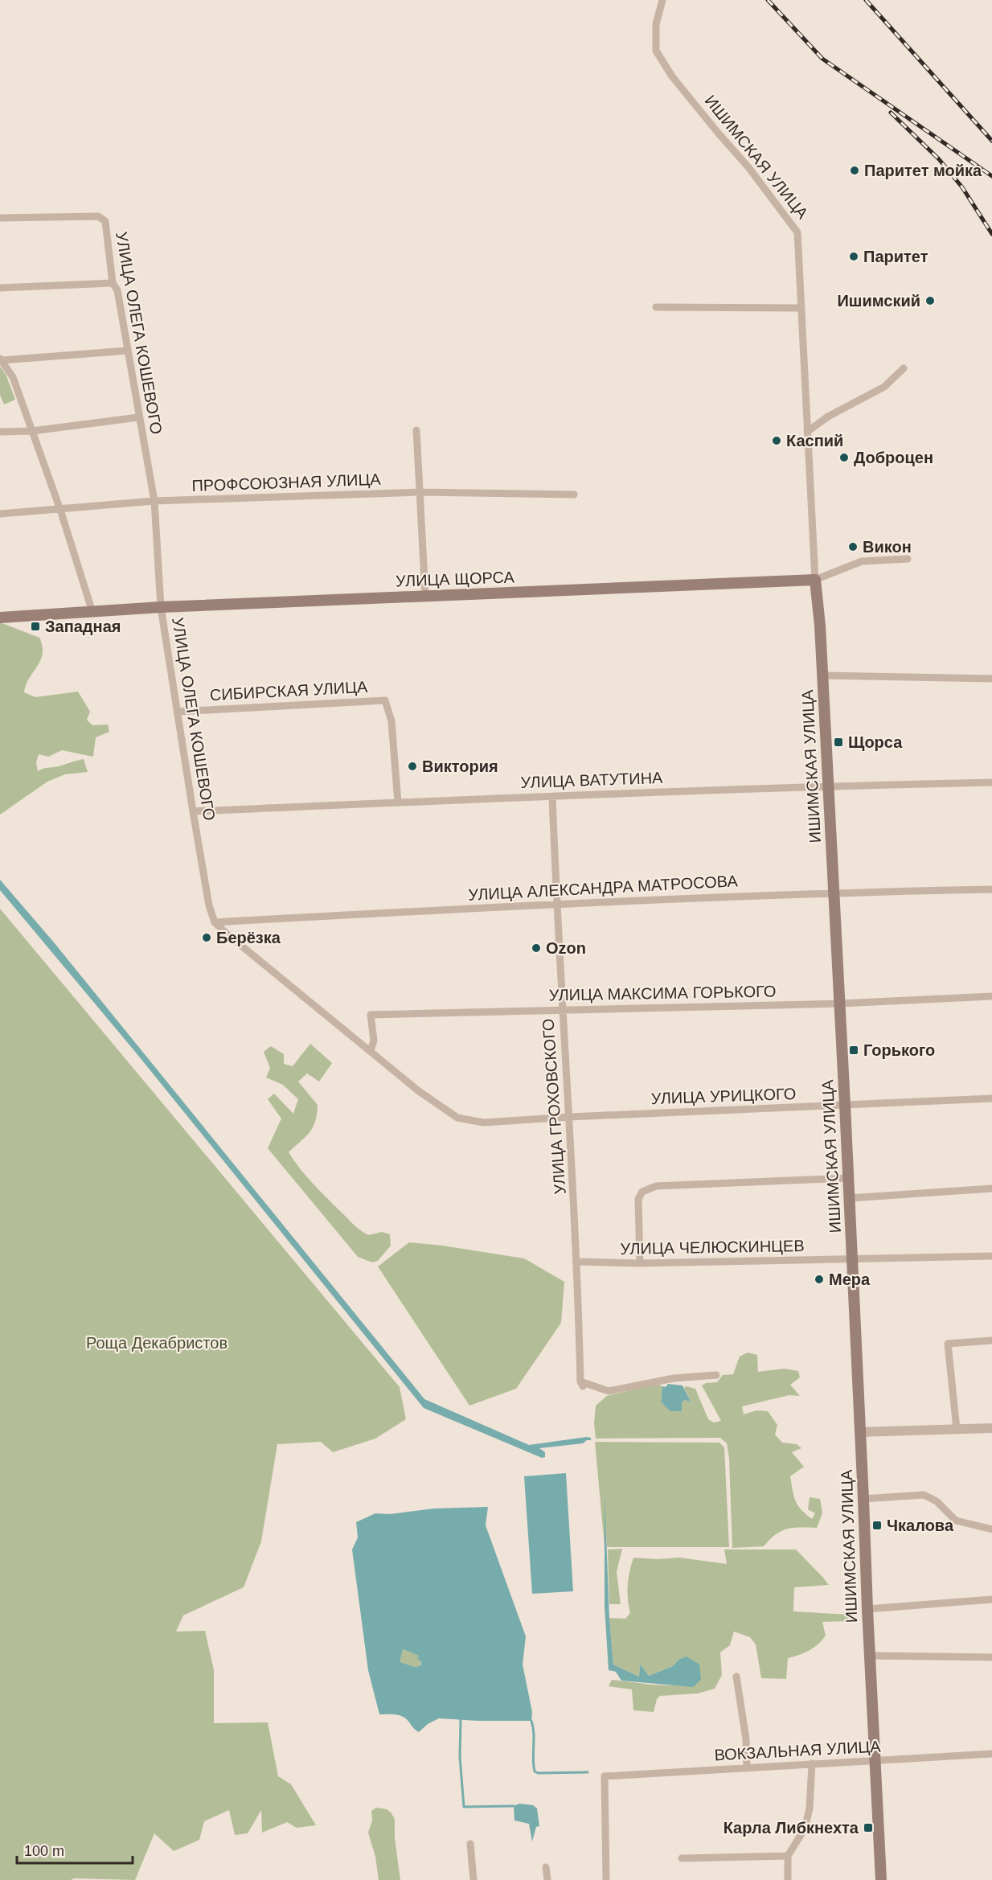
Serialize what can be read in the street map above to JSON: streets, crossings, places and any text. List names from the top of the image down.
{
  "streets": {
    "main road": ["ИШИМСКАЯ УЛИЦА", "УЛИЦА ЩОРСА"],
    "street": [
      "УЛИЦА ОЛЕГА КОШЕВОГО",
      "ПРОФСОЮЗНАЯ УЛИЦА",
      "СИБИРСКАЯ УЛИЦА",
      "УЛИЦА ВАТУТИНА",
      "УЛИЦА АЛЕКСАНДРА МАТРОСОВА",
      "УЛИЦА МАКСИМА ГОРЬКОГО",
      "УЛИЦА УРИЦКОГО",
      "УЛИЦА ГРОХОВСКОГО",
      "УЛИЦА ЧЕЛЮСКИНЦЕВ",
      "ВОКЗАЛЬНАЯ УЛИЦА"
    ]
  },
  "crossings": [
    ["ИШИМСКАЯ УЛИЦА", "УЛИЦА ЩОРСА"],
    ["ИШИМСКАЯ УЛИЦА", "УЛИЦА ВАТУТИНА"],
    ["ИШИМСКАЯ УЛИЦА", "УЛИЦА АЛЕКСАНДРА МАТРОСОВА"],
    ["ИШИМСКАЯ УЛИЦА", "УЛИЦА МАКСИМА ГОРЬКОГО"],
    ["ИШИМСКАЯ УЛИЦА", "УЛИЦА УРИЦКОГО"],
    ["ИШИМСКАЯ УЛИЦА", "УЛИЦА ЧЕЛЮСКИНЦЕВ"],
    ["ИШИМСКАЯ УЛИЦА", "ВОКЗАЛЬНАЯ УЛИЦА"],
    ["УЛИЦА ОЛЕГА КОШЕВОГО", "ПРОФСОЮЗНАЯ УЛИЦА"],
    ["УЛИЦА ОЛЕГА КОШЕВОГО", "УЛИЦА ЩОРСА"],
    ["УЛИЦА ОЛЕГА КОШЕВОГО", "СИБИРСКАЯ УЛИЦА"],
    ["УЛИЦА ОЛЕГА КОШЕВОГО", "УЛИЦА ВАТУТИНА"],
    ["УЛИЦА ОЛЕГА КОШЕВОГО", "УЛИЦА АЛЕКСАНДРА МАТРОСОВА"],
    ["СИБИРСКАЯ УЛИЦА", "УЛИЦА ВАТУТИНА"],
    ["УЛИЦА ВАТУТИНА", "УЛИЦА ГРОХОВСКОГО"],
    ["УЛИЦА АЛЕКСАНДРА МАТРОСОВА", "УЛИЦА ГРОХОВСКОГО"],
    ["УЛИЦА МАКСИМА ГОРЬКОГО", "УЛИЦА УРИЦКОГО"],
    ["УЛИЦА МАКСИМА ГОРЬКОГО", "УЛИЦА ГРОХОВСКОГО"],
    ["УЛИЦА УРИЦКОГО", "УЛИЦА ГРОХОВСКОГО"],
    ["УЛИЦА ГРОХОВСКОГО", "УЛИЦА ЧЕЛЮСКИНЦЕВ"]
  ],
  "parks": ["Роща Декабристов"],
  "places": {
    "other": [
      "Паритет мойка",
      "Паритет",
      "Ишимский",
      "Каспий",
      "Доброцен",
      "Викон",
      "Виктория",
      "Берёзка",
      "Ozon",
      "Мера"
    ],
    "transit": [
      "Западная",
      "Щорса",
      "Горького",
      "Чкалова",
      "Карла Либкнехта"
    ]
  },
  "scale_bar": "100 m"
}
